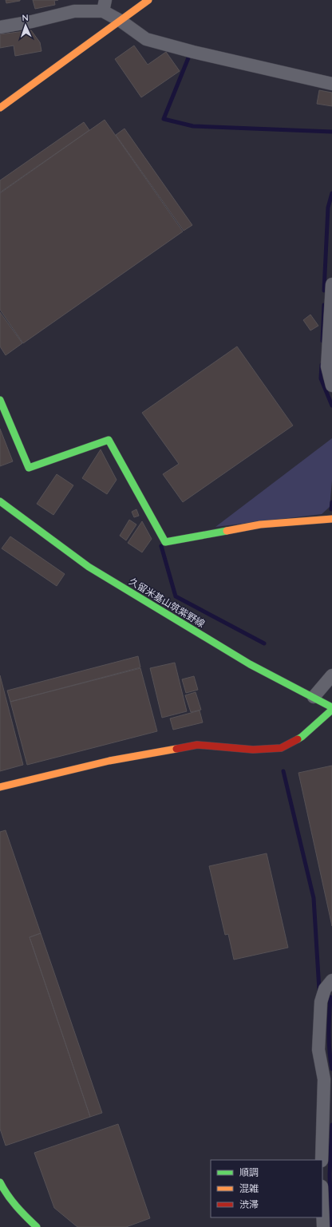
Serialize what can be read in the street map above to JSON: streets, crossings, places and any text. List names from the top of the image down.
{
  "streets": {
    "street": ["久留米基山筑紫野線"]
  },
  "legend": ["順調", "混雑", "渋滞"],
  "north": "top"
}
